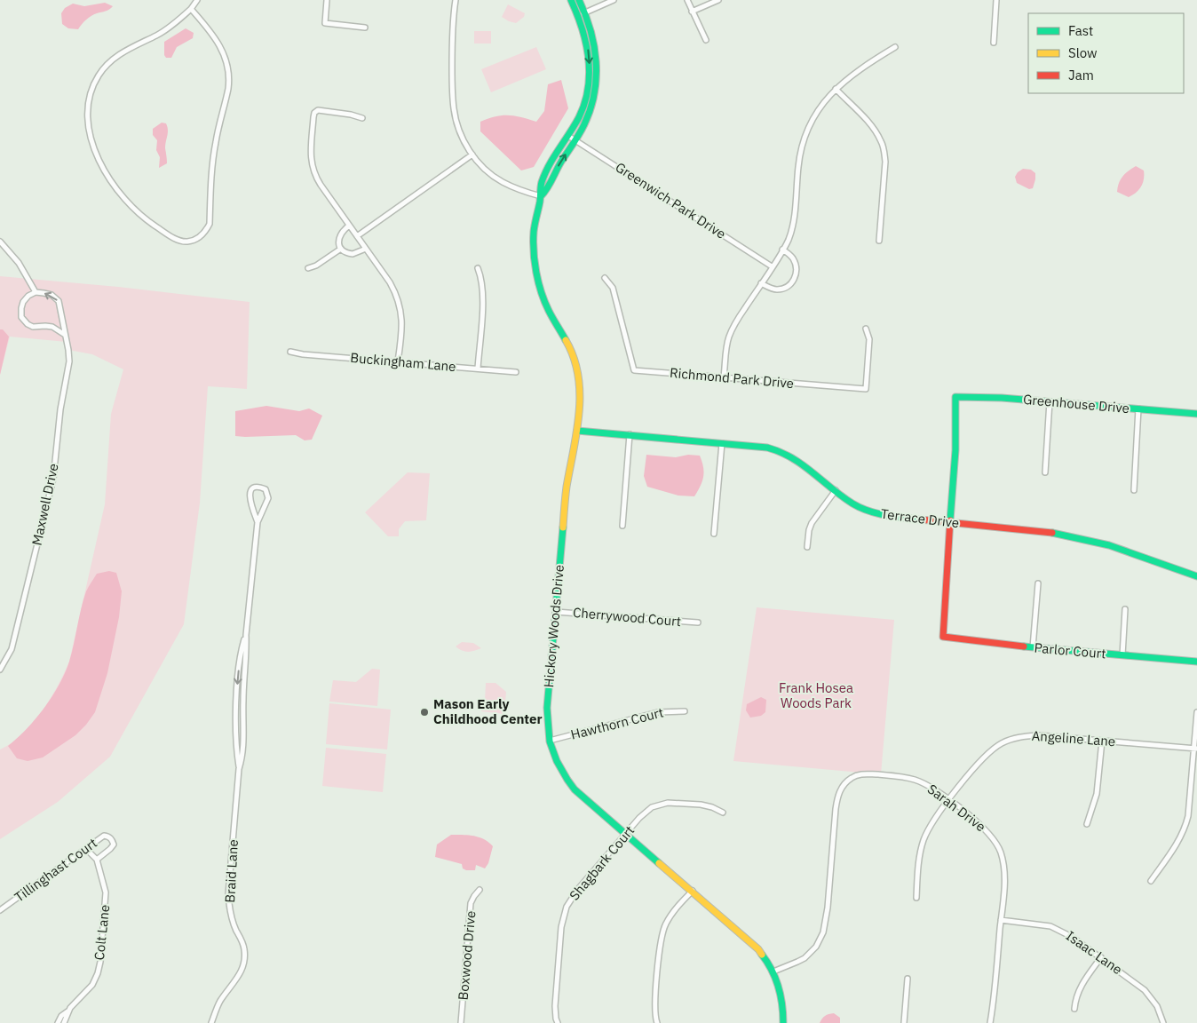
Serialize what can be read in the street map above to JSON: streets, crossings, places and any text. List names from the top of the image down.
{
  "streets": {
    "street": [
      "Greenwich Park Drive",
      "Buckingham Lane",
      "Richmond Park Drive",
      "Greenhouse Drive",
      "Maxwell Drive",
      "Terrace Drive",
      "Cherrywood Court",
      "Hickory Woods Drive",
      "Parlor Court",
      "Hawthorn Court",
      "Angeline Lane",
      "Sarah Drive",
      "Shagbark Court",
      "Tillinghast Court",
      "Braid Lane",
      "Colt Lane",
      "Isaac Lane",
      "Boxwood Drive"
    ]
  },
  "crossings": [
    ["Greenwich Park Drive", "Hickory Woods Drive"],
    ["Greenhouse Drive", "Terrace Drive"],
    ["Greenhouse Drive", "Parlor Court"],
    ["Terrace Drive", "Hickory Woods Drive"],
    ["Terrace Drive", "Parlor Court"],
    ["Cherrywood Court", "Hickory Woods Drive"],
    ["Hickory Woods Drive", "Hawthorn Court"],
    ["Hickory Woods Drive", "Sarah Drive"],
    ["Hickory Woods Drive", "Shagbark Court"],
    ["Angeline Lane", "Sarah Drive"],
    ["Sarah Drive", "Isaac Lane"],
    ["Tillinghast Court", "Colt Lane"]
  ],
  "parks": ["Frank Hosea Woods Park"],
  "places": ["Mason Early Childhood Center"],
  "legend": ["Fast", "Slow", "Jam"]
}
